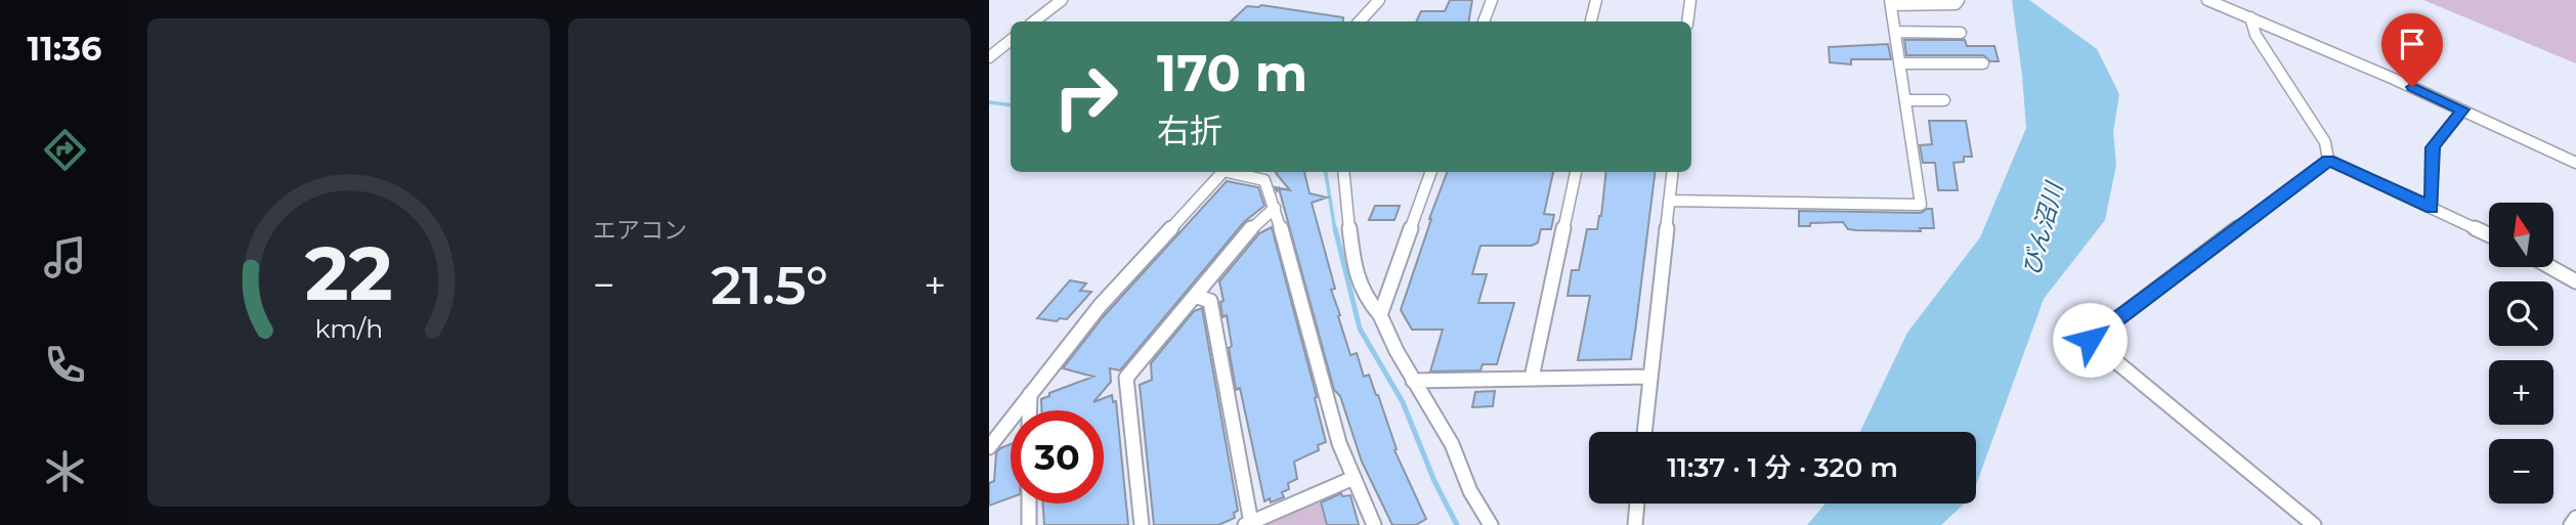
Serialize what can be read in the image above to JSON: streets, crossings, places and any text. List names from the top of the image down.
{
  "water": ["びん沼川"],
  "north": "top",
  "page": {
    "tabs": "11:36",
    "tile": "エアコン",
    "turn": ["170 m", "右折"],
    "map_buttons": ["+", "−"],
    "heat": ["−", "21.5°", "+"],
    "limit": "30",
    "trip": "11:37 · 1 分 · 320 m",
    "gauge": ["22", "km/h"]
  }
}
